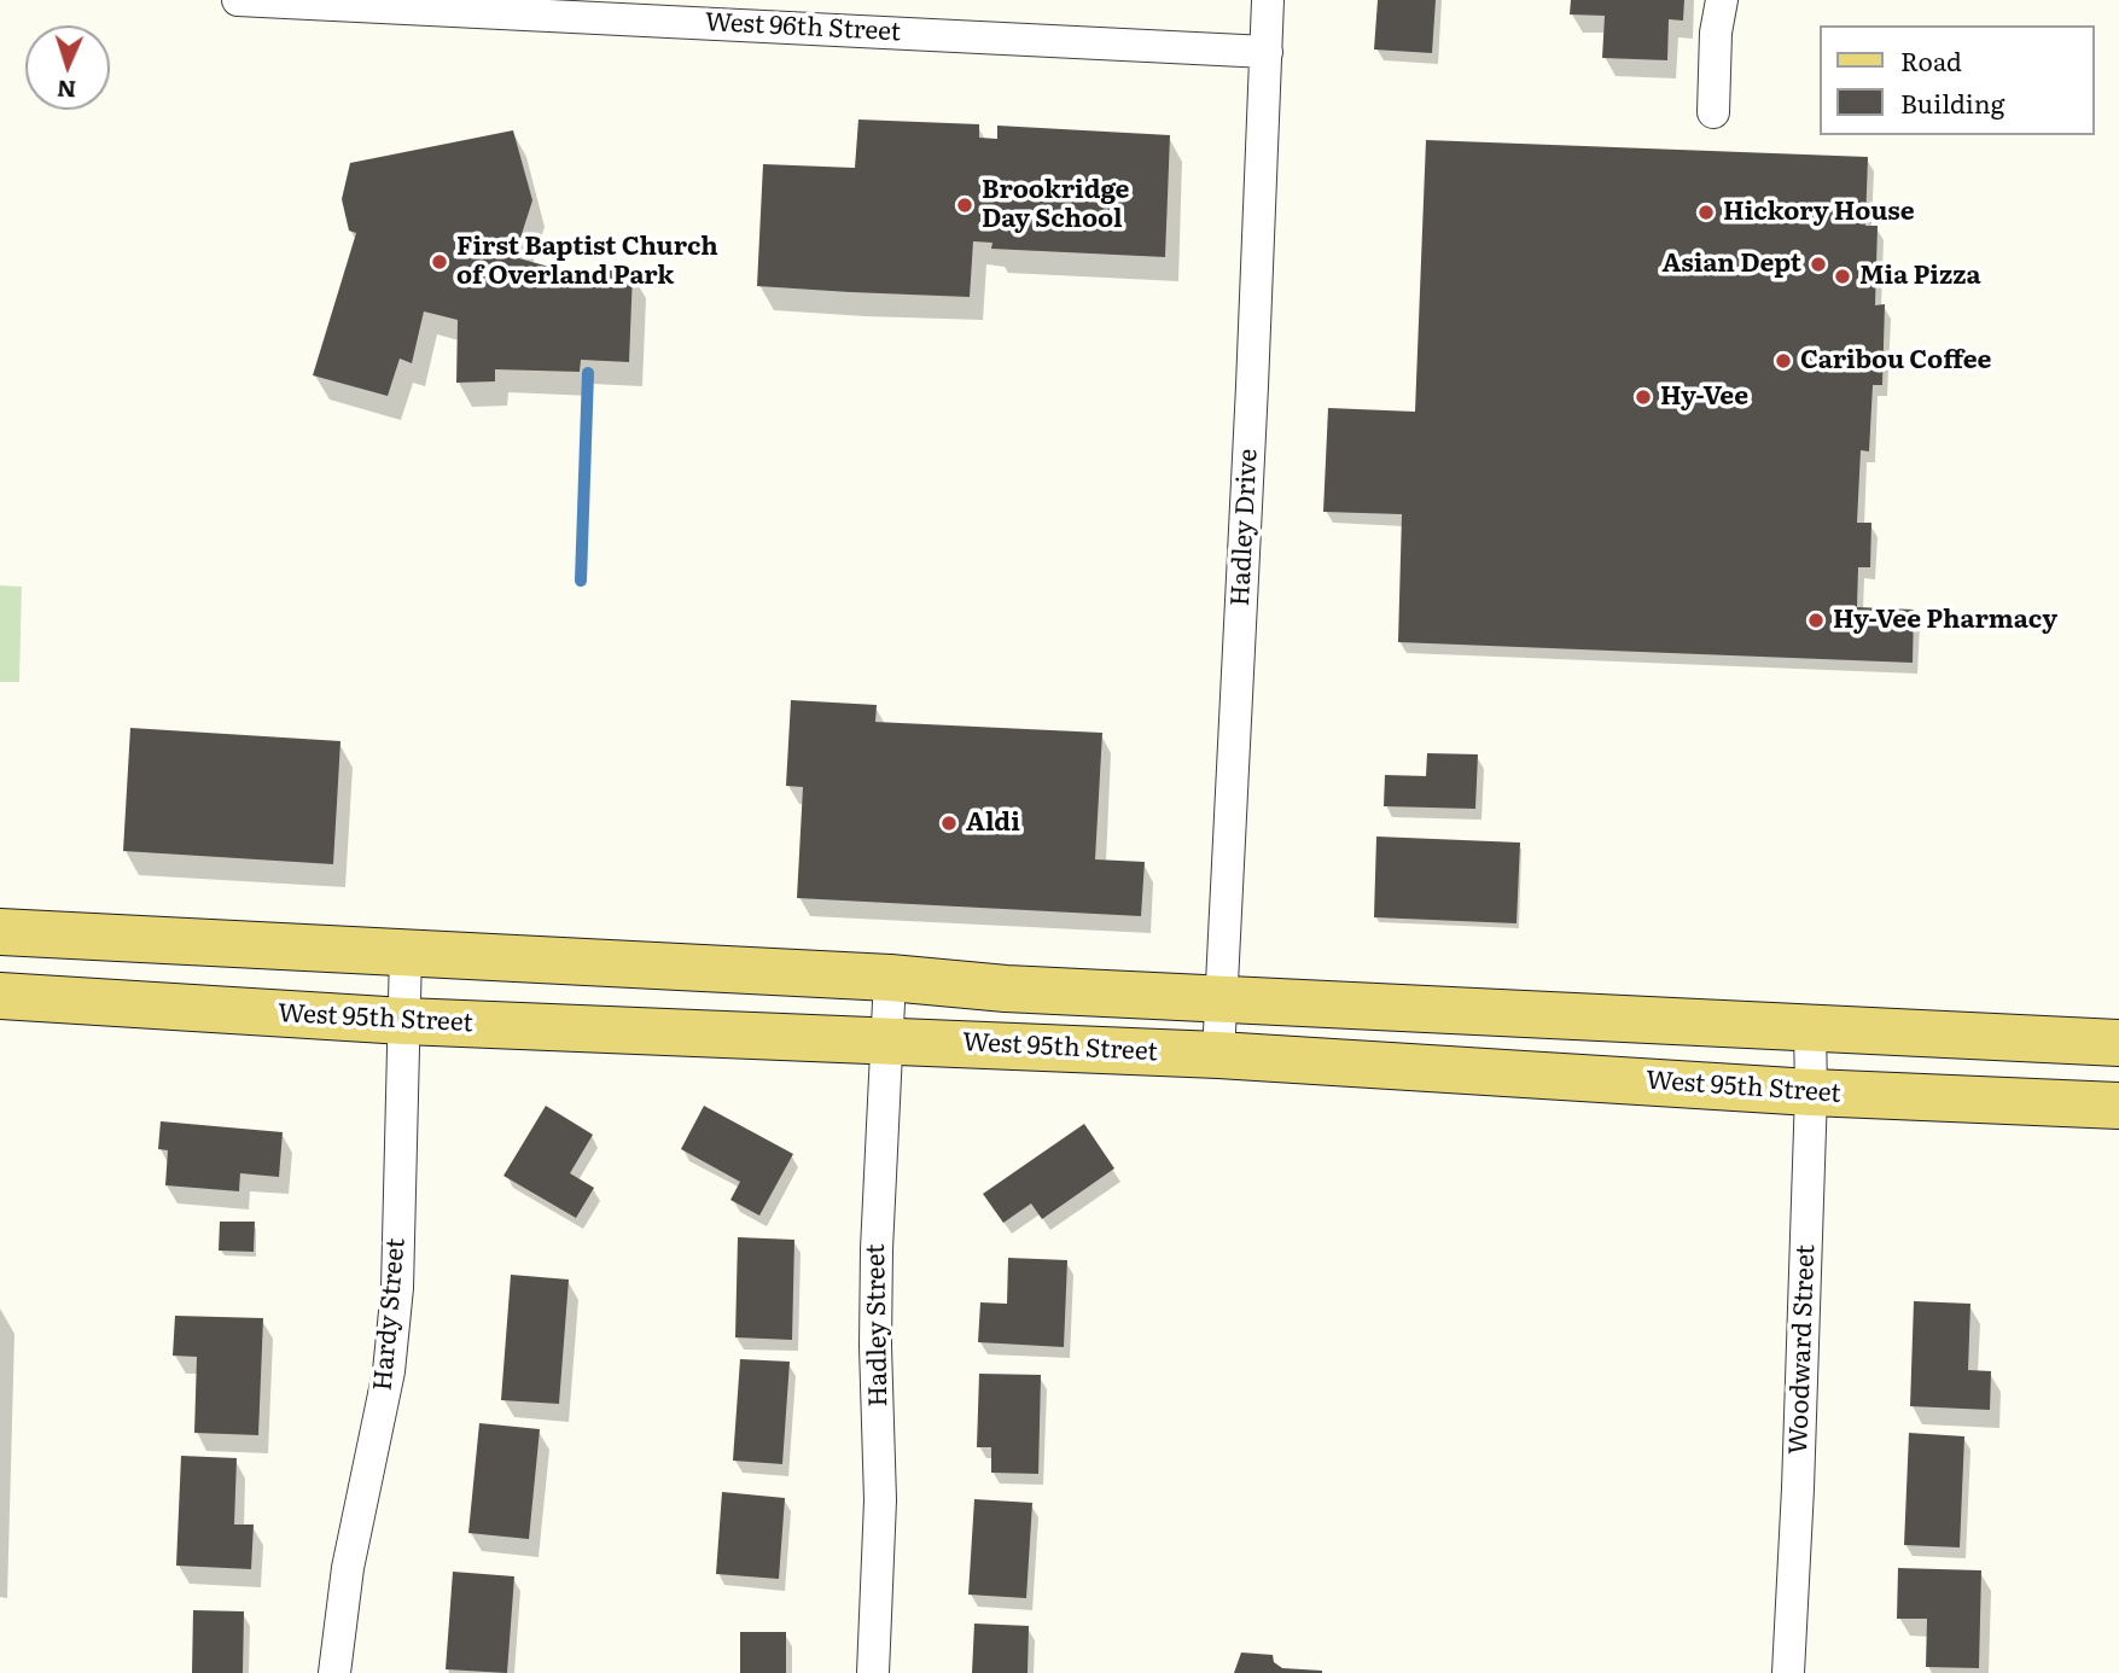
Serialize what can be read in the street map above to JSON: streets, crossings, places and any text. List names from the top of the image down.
{
  "streets": {
    "main road": ["West 95th Street"],
    "street": [
      "West 96th Street",
      "Hadley Drive",
      "Hardy Street",
      "Hadley Street",
      "Woodward Street"
    ]
  },
  "crossings": [
    ["West 96th Street", "Hadley Drive"],
    ["Hadley Drive", "West 95th Street"],
    ["West 95th Street", "Hardy Street"],
    ["West 95th Street", "Hadley Street"],
    ["West 95th Street", "Woodward Street"]
  ],
  "places": [
    "Brookridge Day School",
    "Hickory House",
    "First Baptist Church of Overland Park",
    "Asian Dept",
    "Mia Pizza",
    "Caribou Coffee",
    "Hy-Vee",
    "Hy-Vee Pharmacy",
    "Aldi"
  ],
  "legend": ["Road", "Building"],
  "north": "bottom"
}
